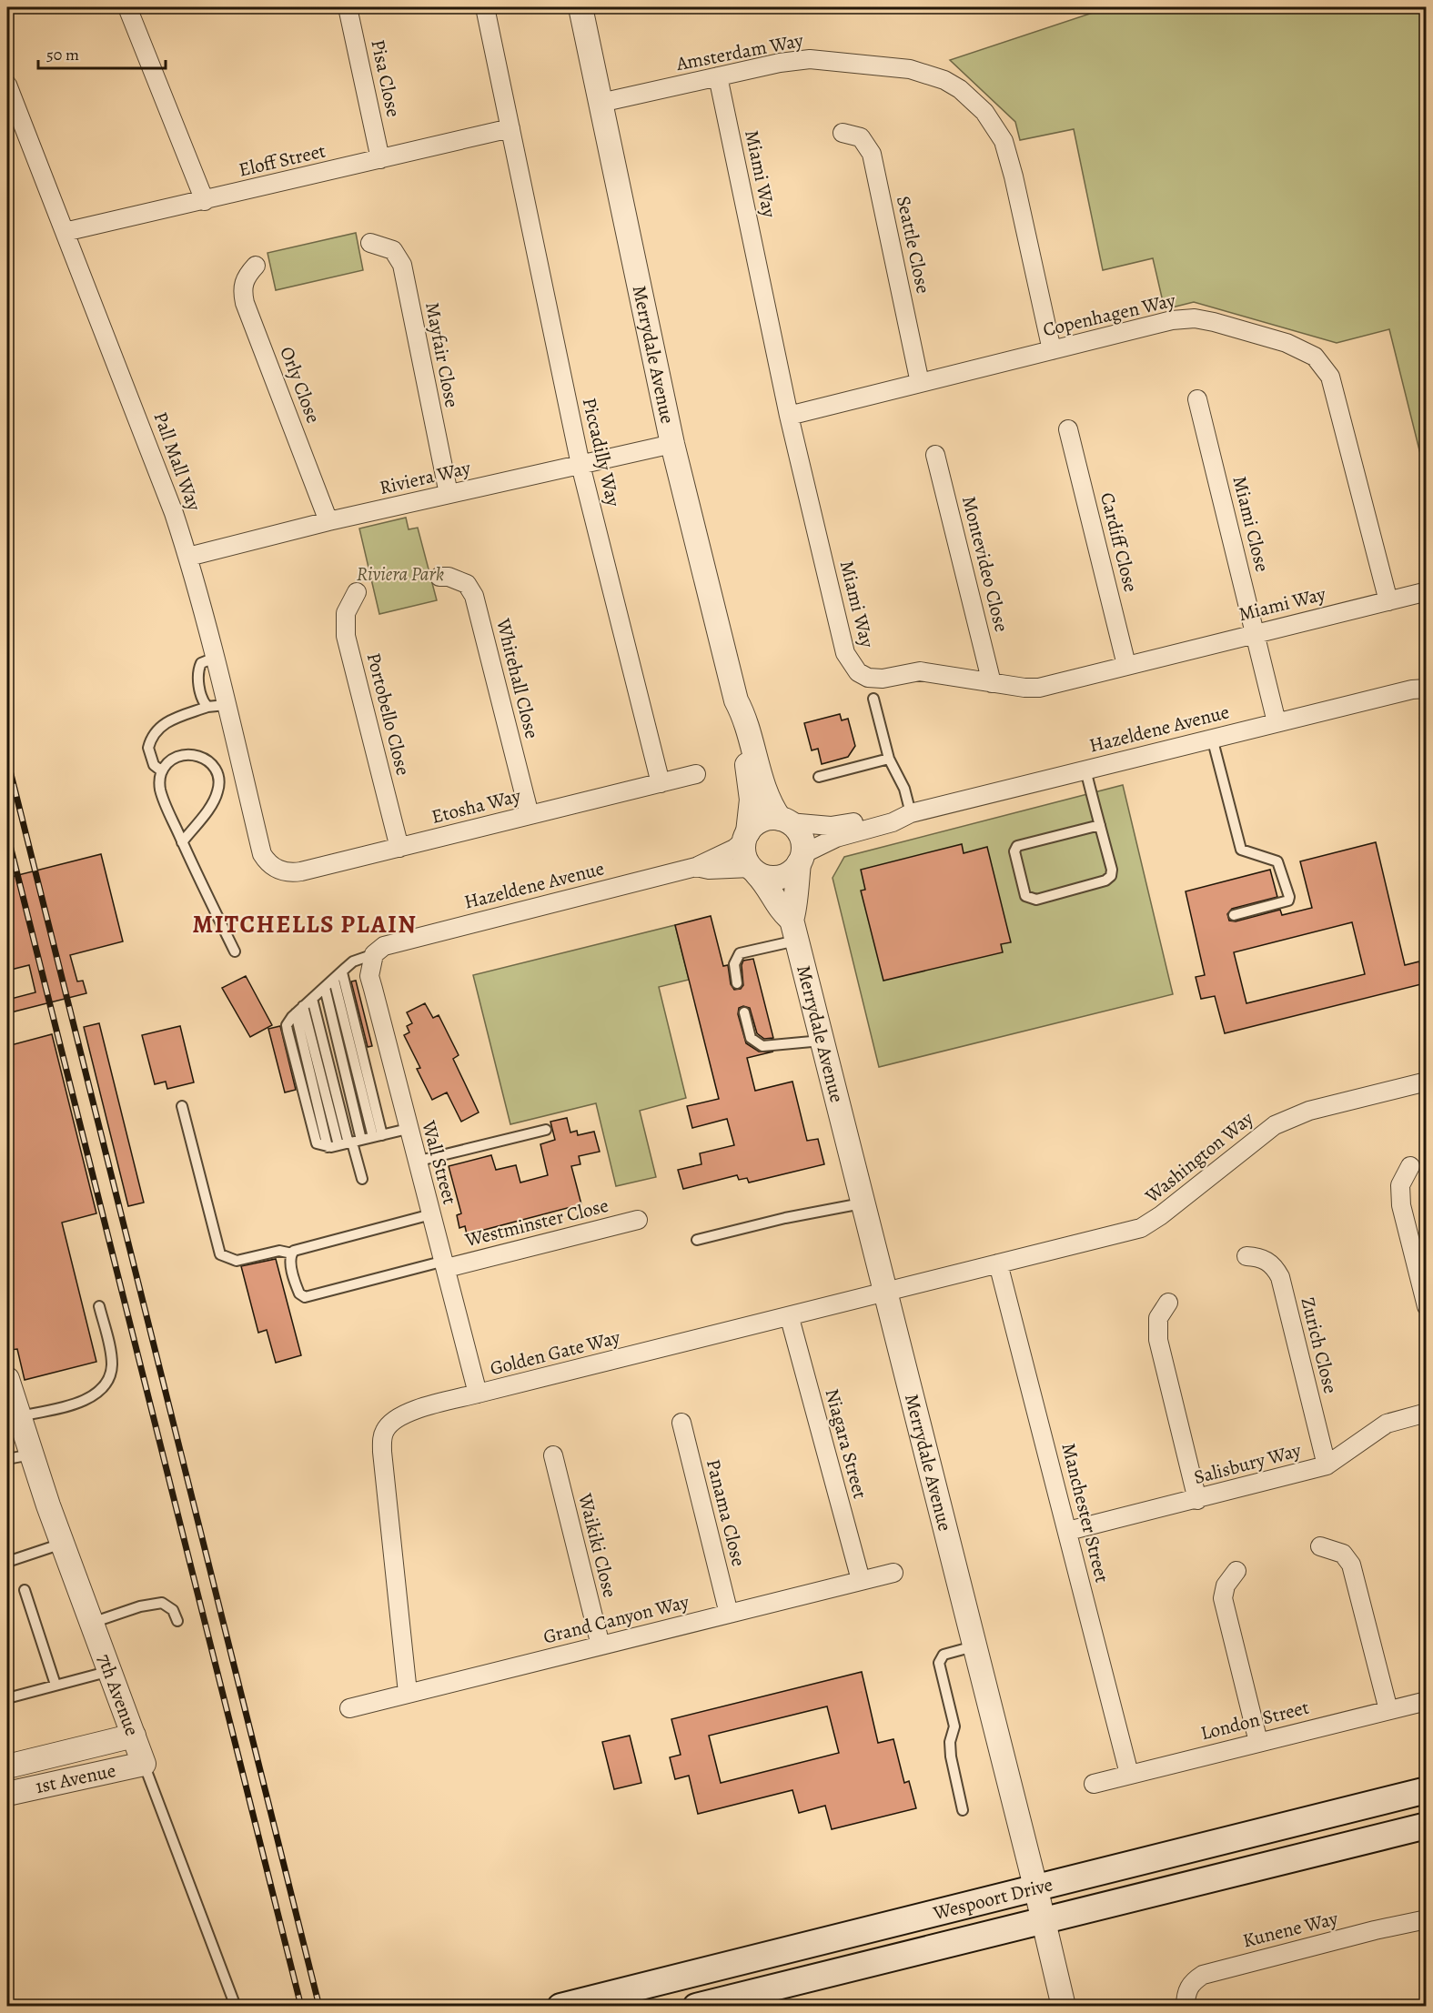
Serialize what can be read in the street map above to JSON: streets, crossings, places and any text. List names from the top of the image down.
{
  "streets": {
    "main road": ["Wespoort Drive"],
    "street": [
      "Amsterdam Way",
      "Pisa Close",
      "Eloff Street",
      "Miami Way",
      "Seattle Close",
      "Copenhagen Way",
      "Mayfair Close",
      "Merrydale Avenue",
      "Orly Close",
      "Piccadilly Way",
      "Pall Mall Way",
      "Riviera Way",
      "Miami Close",
      "Cardiff Close",
      "Montevideo Close",
      "Whitehall Close",
      "Portobello Close",
      "Hazeldene Avenue",
      "Etosha Way",
      "Washington Way",
      "Wall Street",
      "Westminster Close",
      "Zurich Close",
      "Golden Gate Way",
      "Niagara Street",
      "Salisbury Way",
      "Panama Close",
      "Manchester Street",
      "Waikiki Close",
      "Grand Canyon Way",
      "7th Avenue",
      "London Street",
      "1st Avenue",
      "Kunene Way"
    ]
  },
  "crossings": [
    ["Amsterdam Way", "Miami Way"],
    ["Amsterdam Way", "Copenhagen Way"],
    ["Amsterdam Way", "Merrydale Avenue"],
    ["Pisa Close", "Eloff Street"],
    ["Eloff Street", "Piccadilly Way"],
    ["Eloff Street", "Pall Mall Way"],
    ["Miami Way", "Copenhagen Way"],
    ["Miami Way", "Miami Close"],
    ["Miami Way", "Cardiff Close"],
    ["Miami Way", "Montevideo Close"],
    ["Seattle Close", "Copenhagen Way"],
    ["Mayfair Close", "Riviera Way"],
    ["Merrydale Avenue", "Riviera Way"],
    ["Merrydale Avenue", "Hazeldene Avenue"],
    ["Merrydale Avenue", "Golden Gate Way"],
    ["Merrydale Avenue", "Wespoort Drive"],
    ["Orly Close", "Riviera Way"],
    ["Piccadilly Way", "Riviera Way"],
    ["Piccadilly Way", "Etosha Way"],
    ["Pall Mall Way", "Riviera Way"],
    ["Pall Mall Way", "Etosha Way"],
    ["Miami Close", "Hazeldene Avenue"],
    ["Whitehall Close", "Etosha Way"],
    ["Portobello Close", "Etosha Way"],
    ["Hazeldene Avenue", "Wall Street"],
    ["Washington Way", "Golden Gate Way"],
    ["Washington Way", "Manchester Street"],
    ["Wall Street", "Westminster Close"],
    ["Wall Street", "Golden Gate Way"],
    ["Zurich Close", "Salisbury Way"],
    ["Golden Gate Way", "Niagara Street"],
    ["Golden Gate Way", "Manchester Street"],
    ["Golden Gate Way", "Grand Canyon Way"],
    ["Niagara Street", "Grand Canyon Way"],
    ["Salisbury Way", "Manchester Street"],
    ["Panama Close", "Grand Canyon Way"],
    ["Manchester Street", "London Street"],
    ["Waikiki Close", "Grand Canyon Way"],
    ["7th Avenue", "1st Avenue"]
  ],
  "districts": ["MITCHELLS PLAIN"],
  "parks": ["Riviera Park"],
  "scale_bar": "50 m"
}
